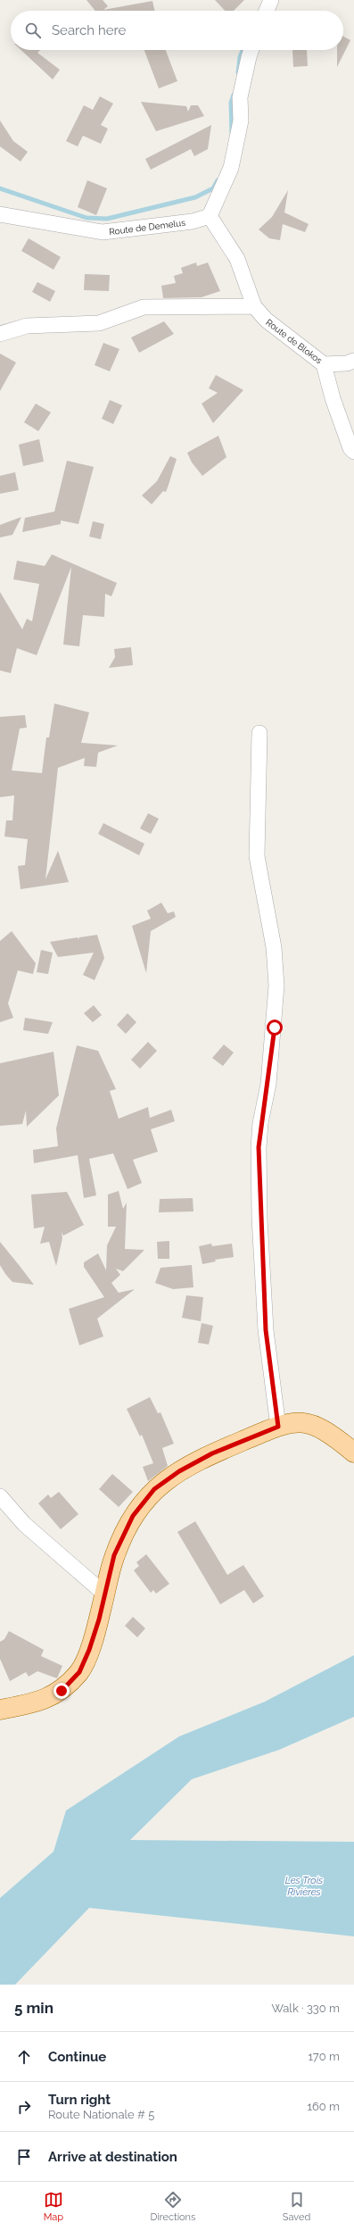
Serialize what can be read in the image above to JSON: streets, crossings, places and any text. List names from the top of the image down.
{
  "streets": {
    "street": ["Route de Demelus", "Route de Blokos"]
  },
  "crossings": [
    ["Route de Demelus", "Route de Blokos"]
  ],
  "water": ["Les Trois Rivières"],
  "page": {
    "search": "Search here",
    "heading": ["5 min", "Walk · 330 m"],
    "list": [
      ["Continue", "170 m"],
      ["Turn right", "Route Nationale # 5", "160 m"],
      "Arrive at destination"
    ],
    "nav": ["Map", "Directions", "Saved"]
  }
}
